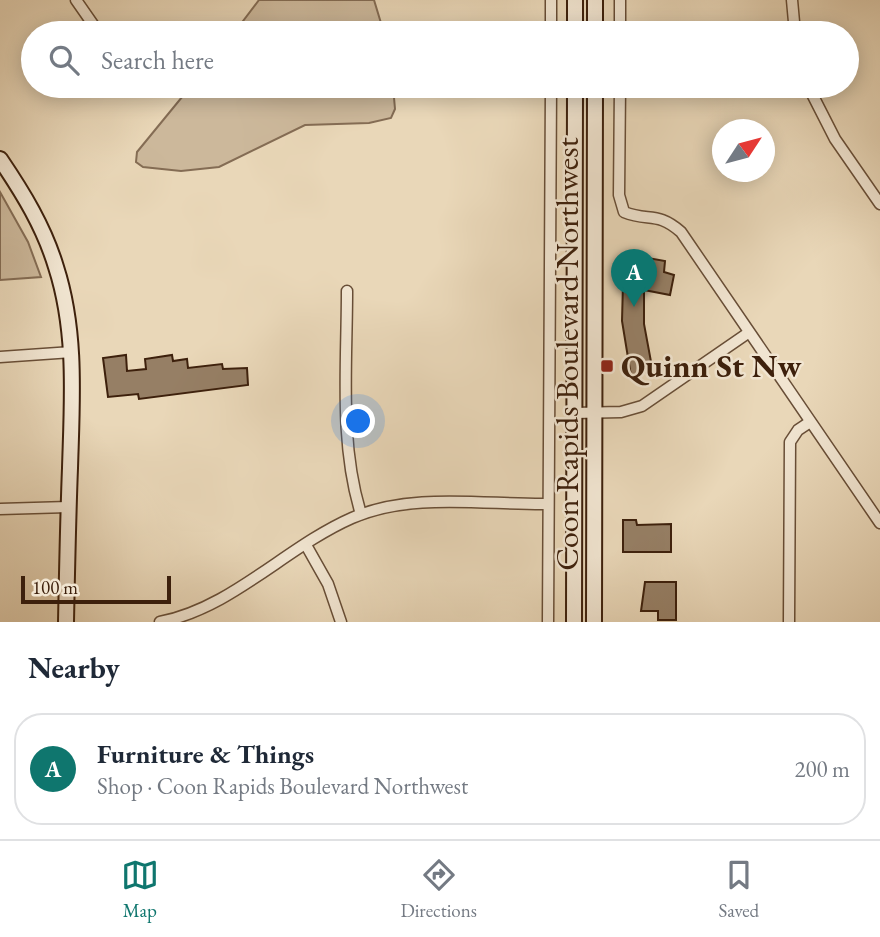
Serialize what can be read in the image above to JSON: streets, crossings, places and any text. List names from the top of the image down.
{
  "streets": {
    "main road": ["Coon Rapids Boulevard Northwest"]
  },
  "places": {
    "transit": ["Quinn St Nw"]
  },
  "scale_bar": "100 m",
  "north": "top right",
  "page": {
    "search": "Search here",
    "pins": "A",
    "scale": "100 m",
    "heading": "Nearby",
    "list": [
      {
        "mark": "A",
        "name": "Furniture & Things",
        "note": "Shop · Coon Rapids Boulevard Northwest",
        "value": "200 m"
      }
    ],
    "nav": ["Map", "Directions", "Saved"]
  }
}
